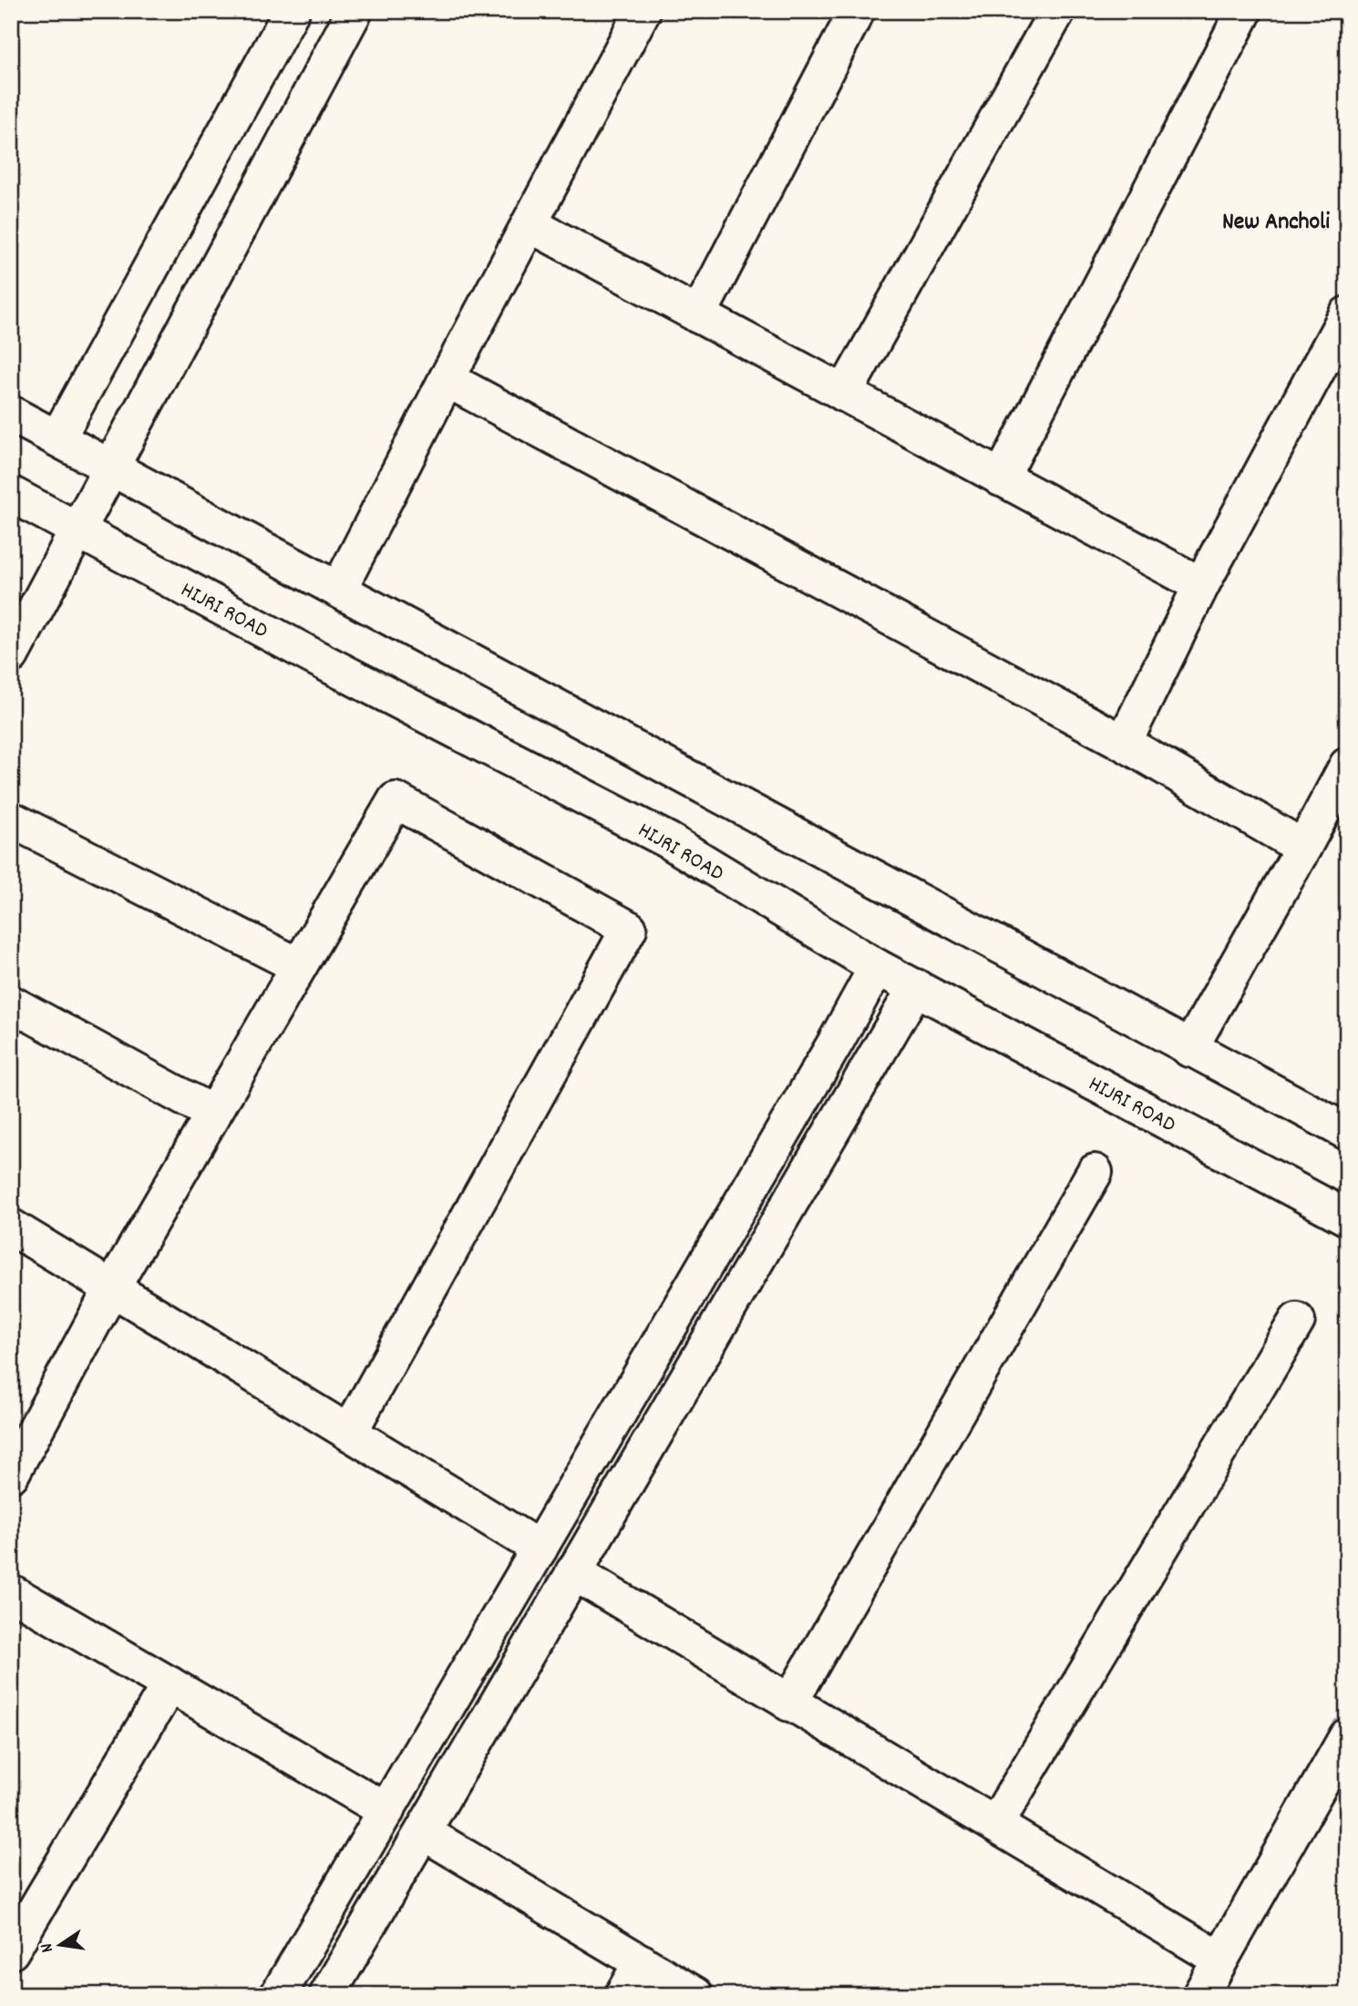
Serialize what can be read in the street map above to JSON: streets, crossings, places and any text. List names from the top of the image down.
{
  "streets": {
    "street": ["HIJRI ROAD"]
  },
  "districts": ["New Ancholi"],
  "north": "left"
}
